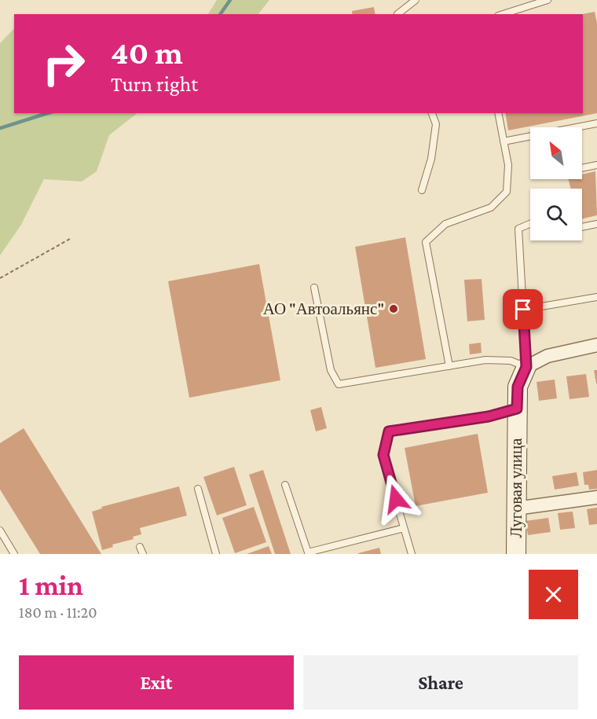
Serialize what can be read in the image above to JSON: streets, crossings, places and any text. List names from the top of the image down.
{
  "streets": {
    "street": ["Луговая улица"]
  },
  "places": ["АО \"Автоальянс\""],
  "north": "top left",
  "page": {
    "turn": ["40 m", "Turn right"],
    "heading": ["1 min", "180 m · 11:20"],
    "buttons": ["Exit", "Share"]
  }
}
